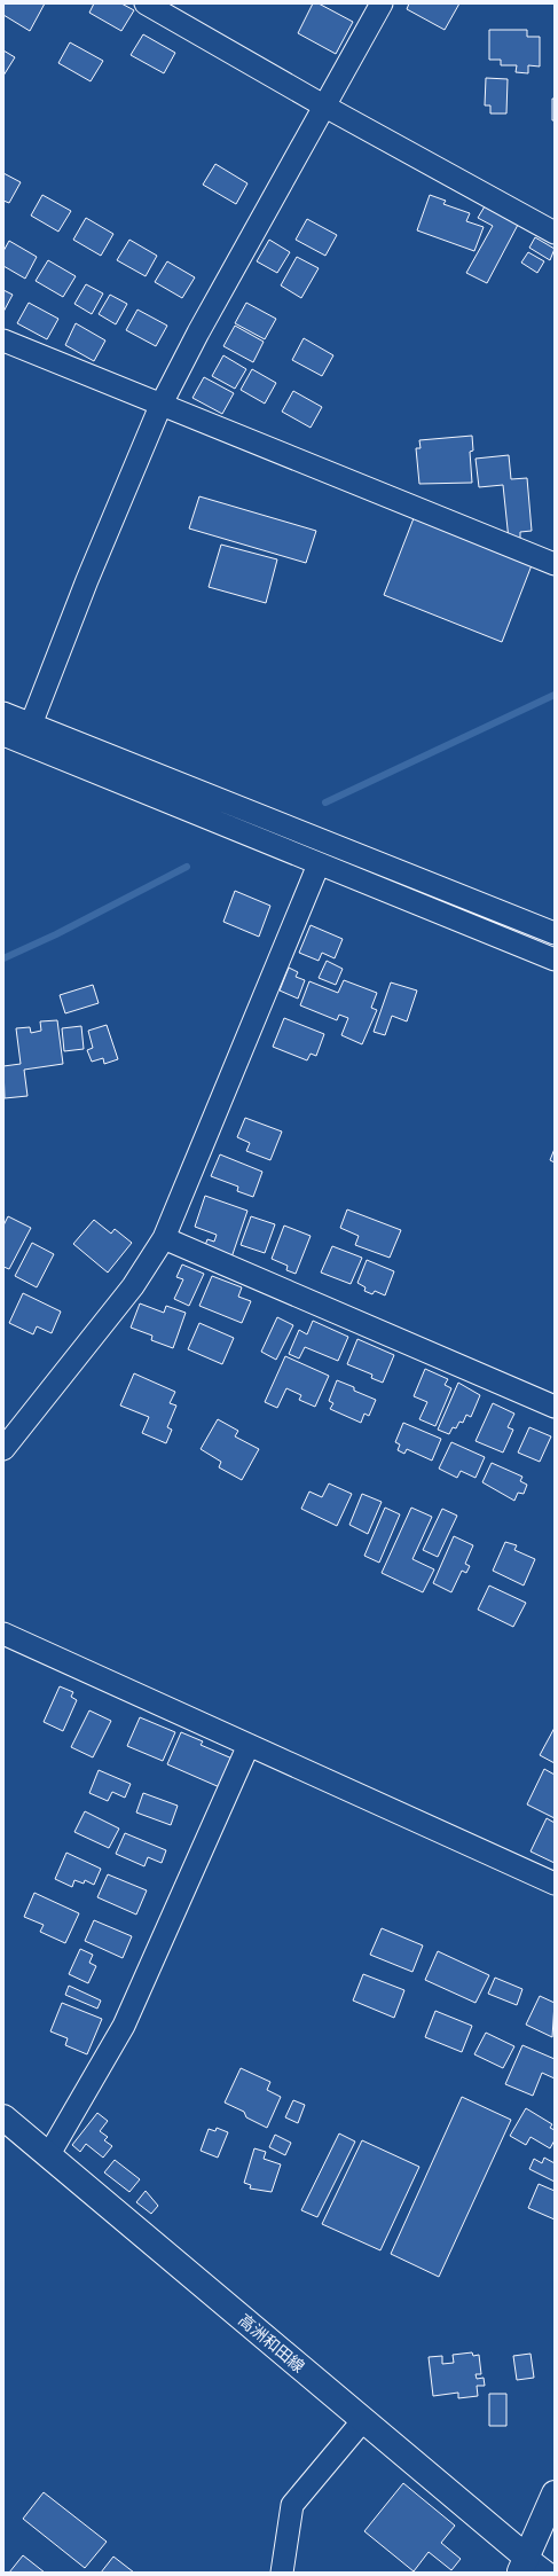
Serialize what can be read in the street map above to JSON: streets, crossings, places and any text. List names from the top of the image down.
{
  "streets": {
    "main road": ["高洲和田線"]
  }
}
